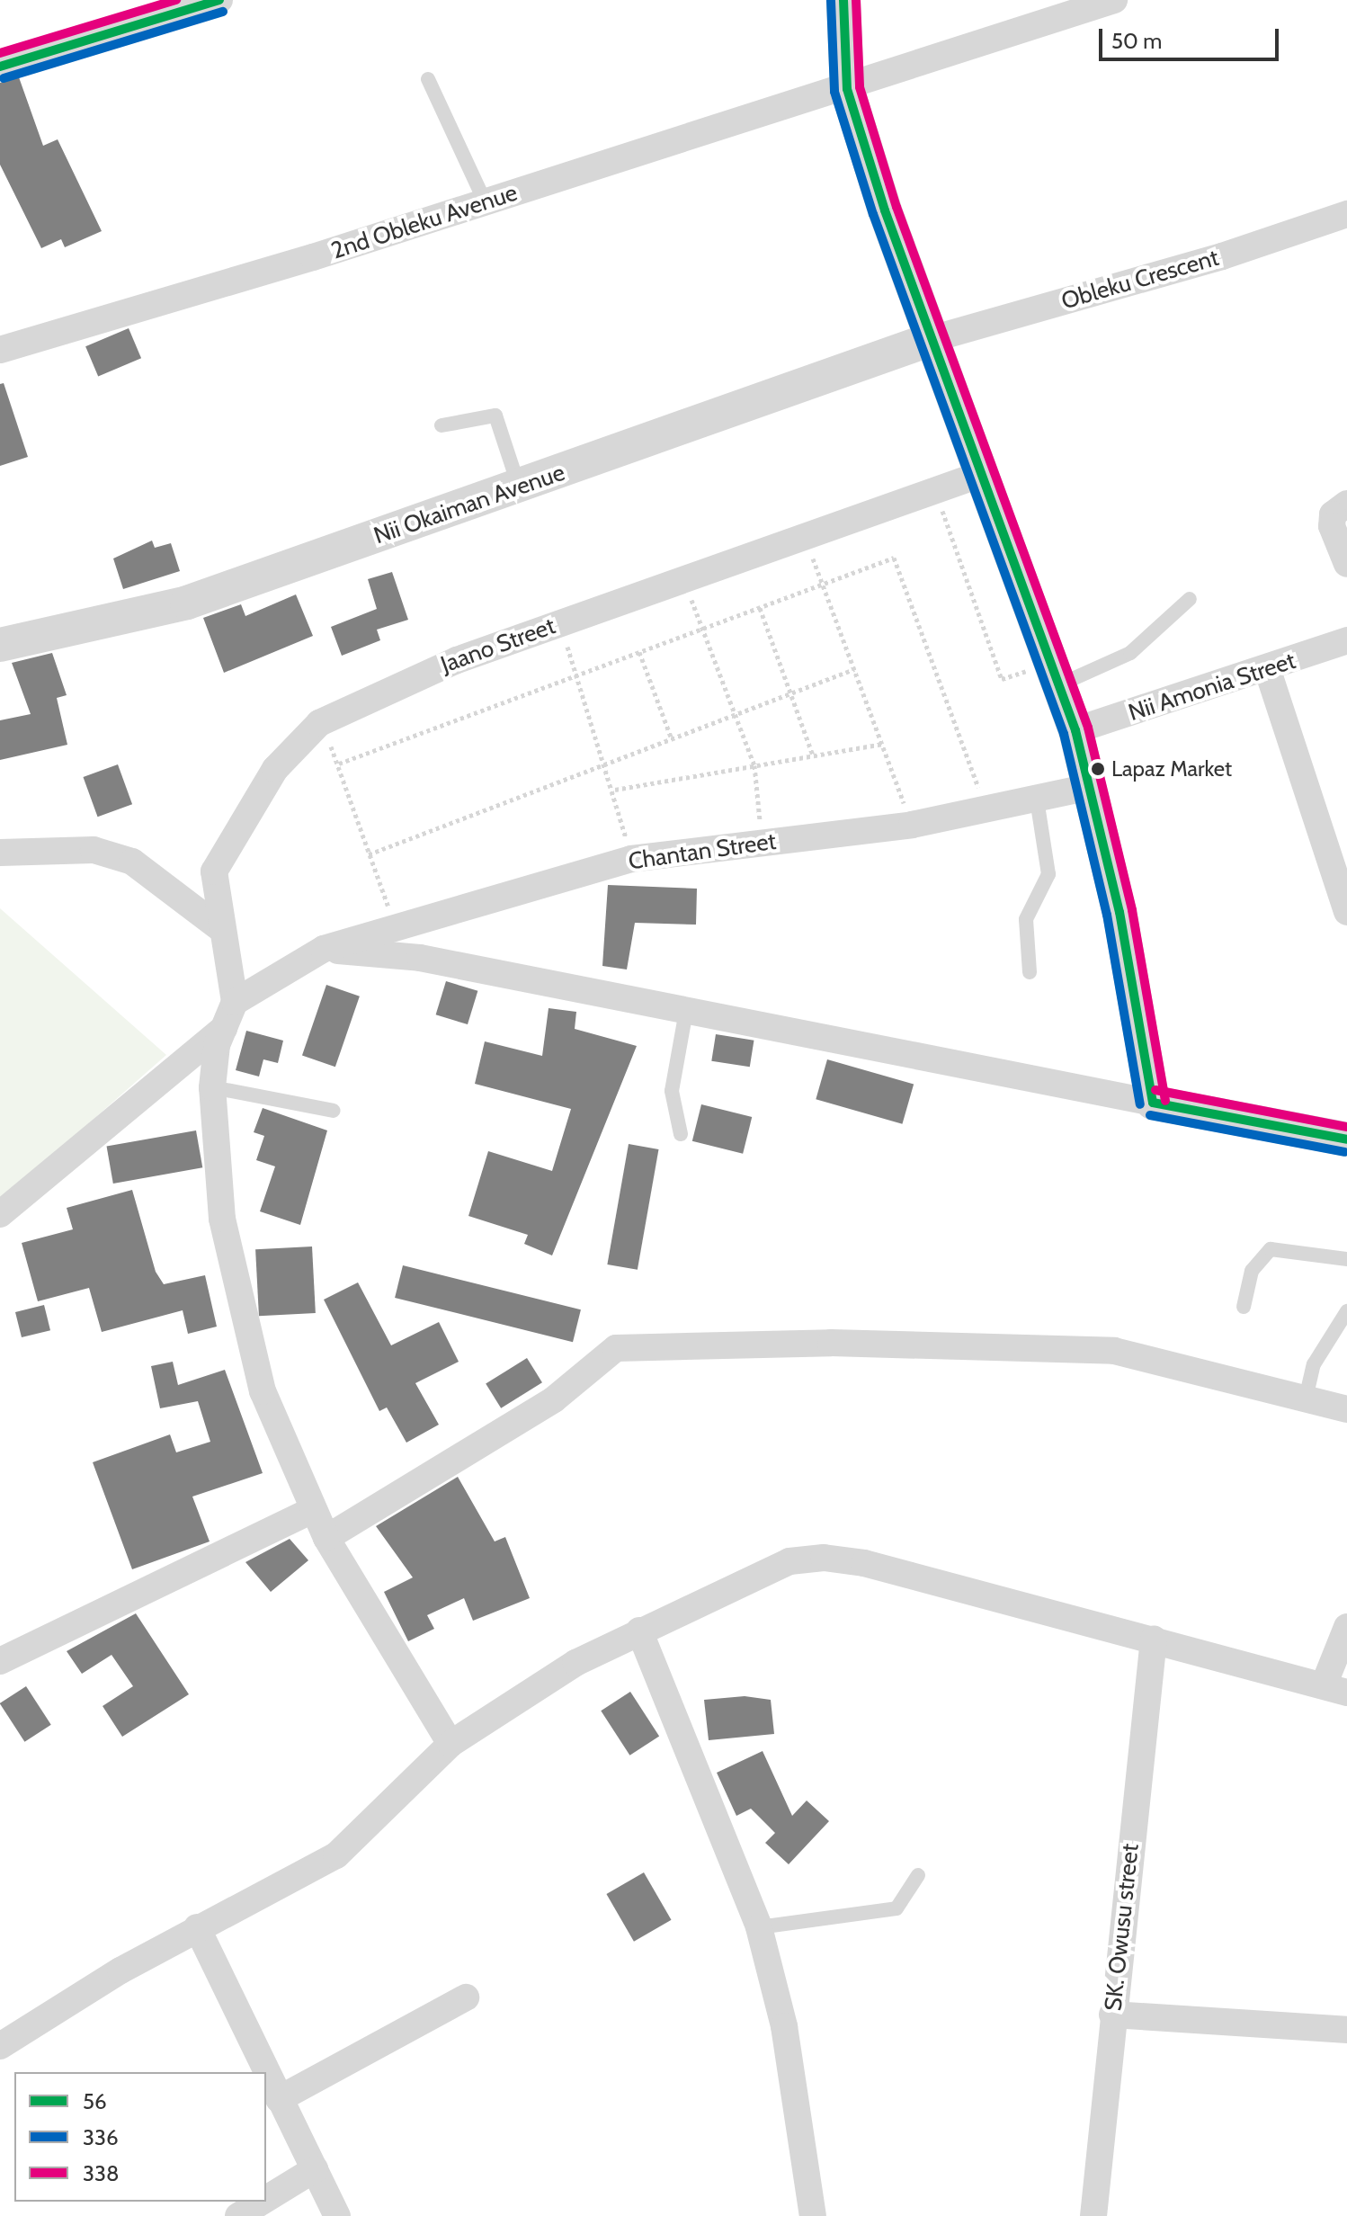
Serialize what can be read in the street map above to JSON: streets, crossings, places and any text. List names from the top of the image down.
{
  "streets": {
    "street": [
      "2nd Obleku Avenue",
      "Obleku Crescent",
      "Nii Okaiman Avenue",
      "Jaano Street",
      "Nii Amonia Street",
      "Chantan Street",
      "SK. Owusu street"
    ]
  },
  "crossings": [
    ["Obleku Crescent", "Nii Okaiman Avenue"],
    ["Jaano Street", "Chantan Street"]
  ],
  "places": ["Lapaz Market"],
  "lines": ["transit line 56", "transit line 338", "transit line 336"],
  "legend": ["56", "336", "338"],
  "scale_bar": "50 m"
}
